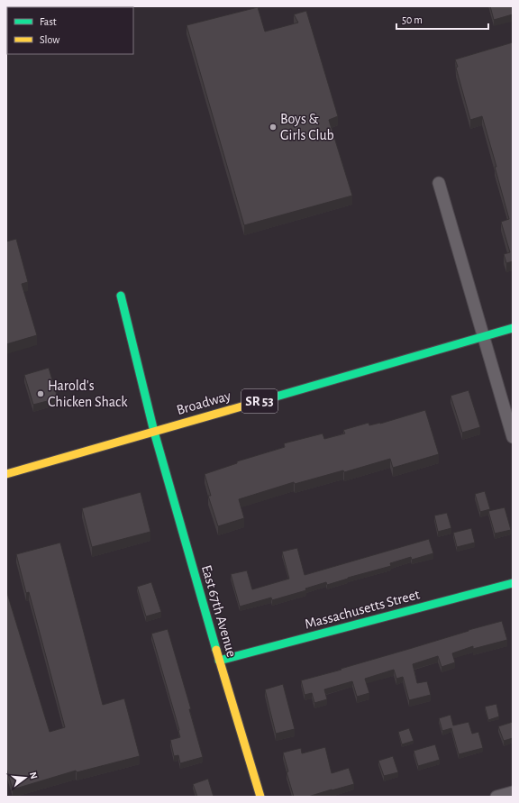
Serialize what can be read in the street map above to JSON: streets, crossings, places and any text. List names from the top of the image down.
{
  "streets": {
    "street": [
      "SR 53",
      "Broadway",
      "Massachusetts Street",
      "East 67th Avenue"
    ]
  },
  "crossings": [
    ["Broadway", "East 67th Avenue"],
    ["Massachusetts Street", "East 67th Avenue"]
  ],
  "places": ["Boys & Girls Club", "Harold's Chicken Shack"],
  "legend": ["Fast", "Slow"],
  "scale_bar": "50 m",
  "north": "right"
}
